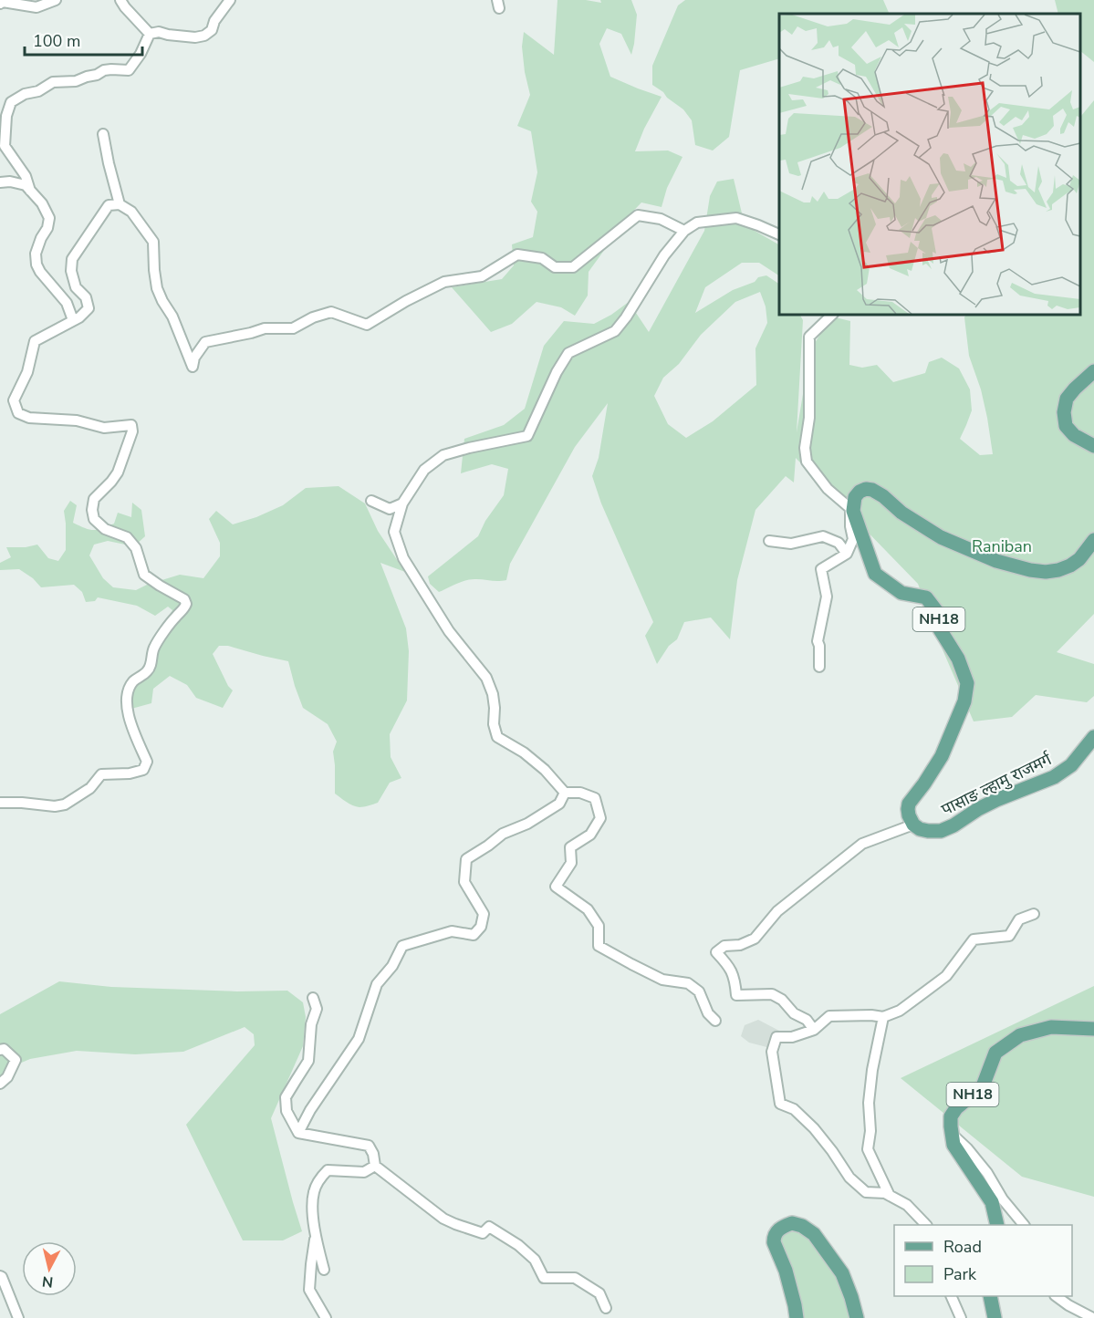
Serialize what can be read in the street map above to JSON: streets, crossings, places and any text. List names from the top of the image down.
{
  "streets": {
    "main road": ["NH18", "पासाङ ल्हामु राजमर्ग"]
  },
  "parks": ["Raniban"],
  "legend": ["Road", "Park"],
  "scale_bar": "100 m",
  "north": "bottom"
}
